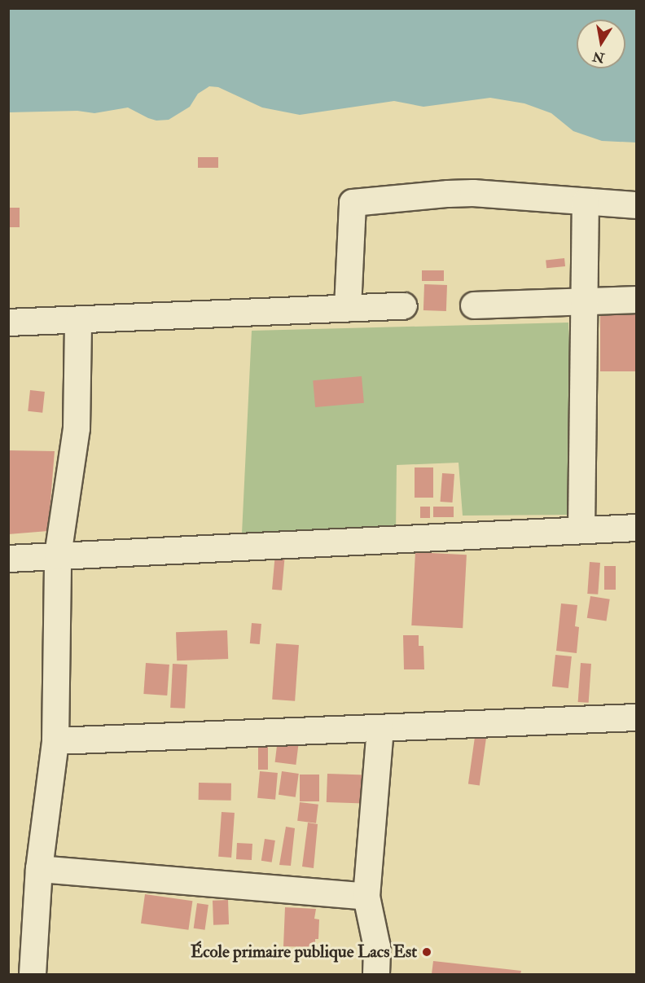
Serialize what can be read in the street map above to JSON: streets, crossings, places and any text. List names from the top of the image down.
{
  "places": ["École primaire publique Lacs Est"],
  "north": "bottom"
}
